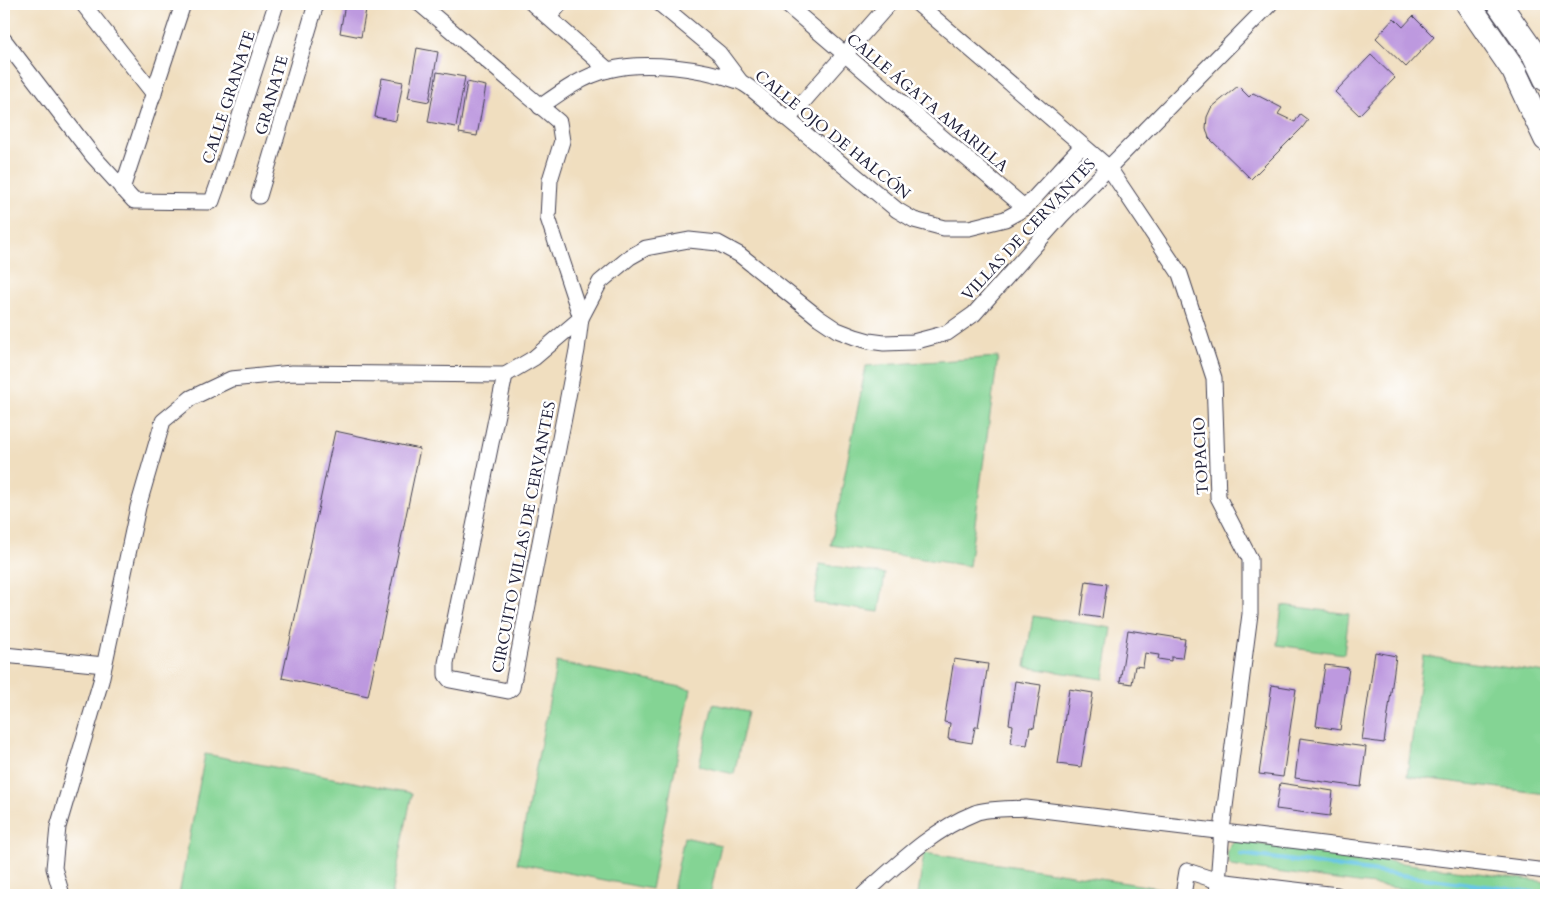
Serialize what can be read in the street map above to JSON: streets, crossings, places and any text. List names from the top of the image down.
{
  "streets": {
    "street": [
      "GRANATE",
      "CALLE GRANATE",
      "CALLE ÁGATA AMARILLA",
      "CALLE OJO DE HALCÓN",
      "VILLAS DE CERVANTES",
      "TOPACIO",
      "CIRCUITO VILLAS DE CERVANTES"
    ]
  },
  "crossings": [
    ["CALLE ÁGATA AMARILLA", "CALLE OJO DE HALCÓN"],
    ["CALLE OJO DE HALCÓN", "TOPACIO"],
    ["VILLAS DE CERVANTES", "TOPACIO"],
    ["VILLAS DE CERVANTES", "CIRCUITO VILLAS DE CERVANTES"]
  ]
}
